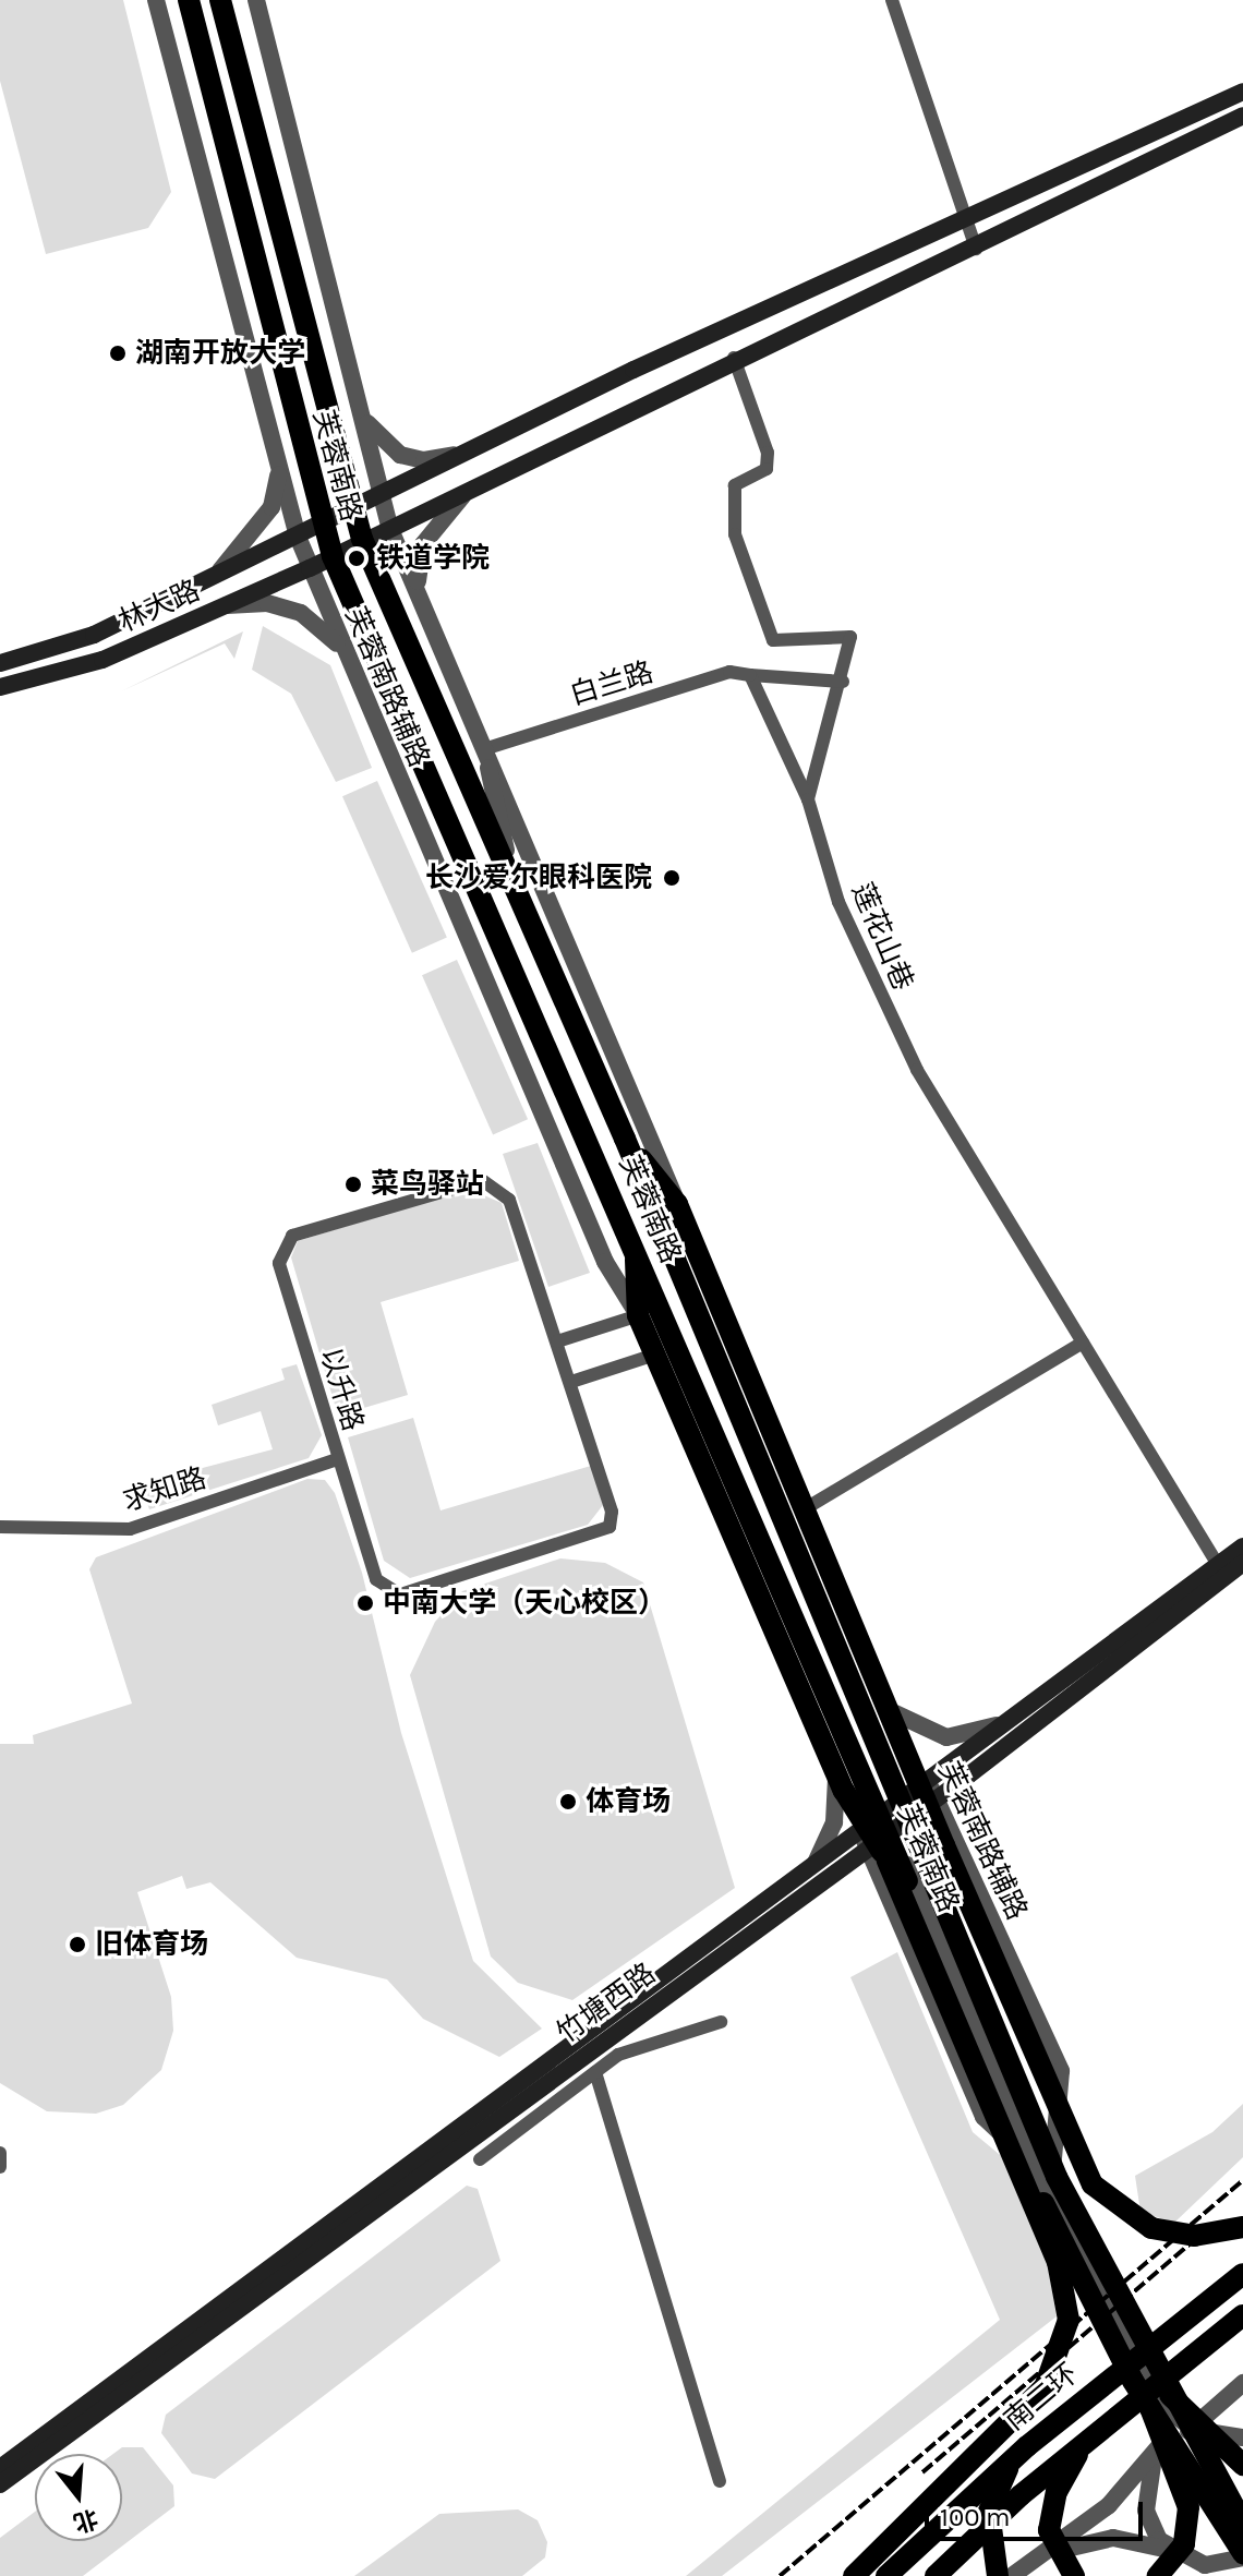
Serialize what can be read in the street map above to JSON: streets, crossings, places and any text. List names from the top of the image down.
{
  "streets": {
    "main road": [
      "芙蓉南路",
      "林大路",
      "竹塘西路",
      "南二环"
    ],
    "street": [
      "白兰路",
      "芙蓉南路辅路",
      "莲花山巷",
      "以升路",
      "求知路"
    ]
  },
  "crossings": [
    ["芙蓉南路", "林大路"],
    ["芙蓉南路", "芙蓉南路辅路"],
    ["林大路", "芙蓉南路辅路"],
    ["白兰路", "莲花山巷"],
    ["芙蓉南路辅路", "竹塘西路"],
    ["莲花山巷", "竹塘西路"],
    ["以升路", "求知路"]
  ],
  "places": [
    "湖南开放大学",
    "铁道学院",
    "长沙爱尔眼科医院",
    "菜鸟驿站",
    "中南大学（天心校区）",
    "体育场",
    "旧体育场"
  ],
  "scale_bar": "100 m",
  "north": "bottom"
}
